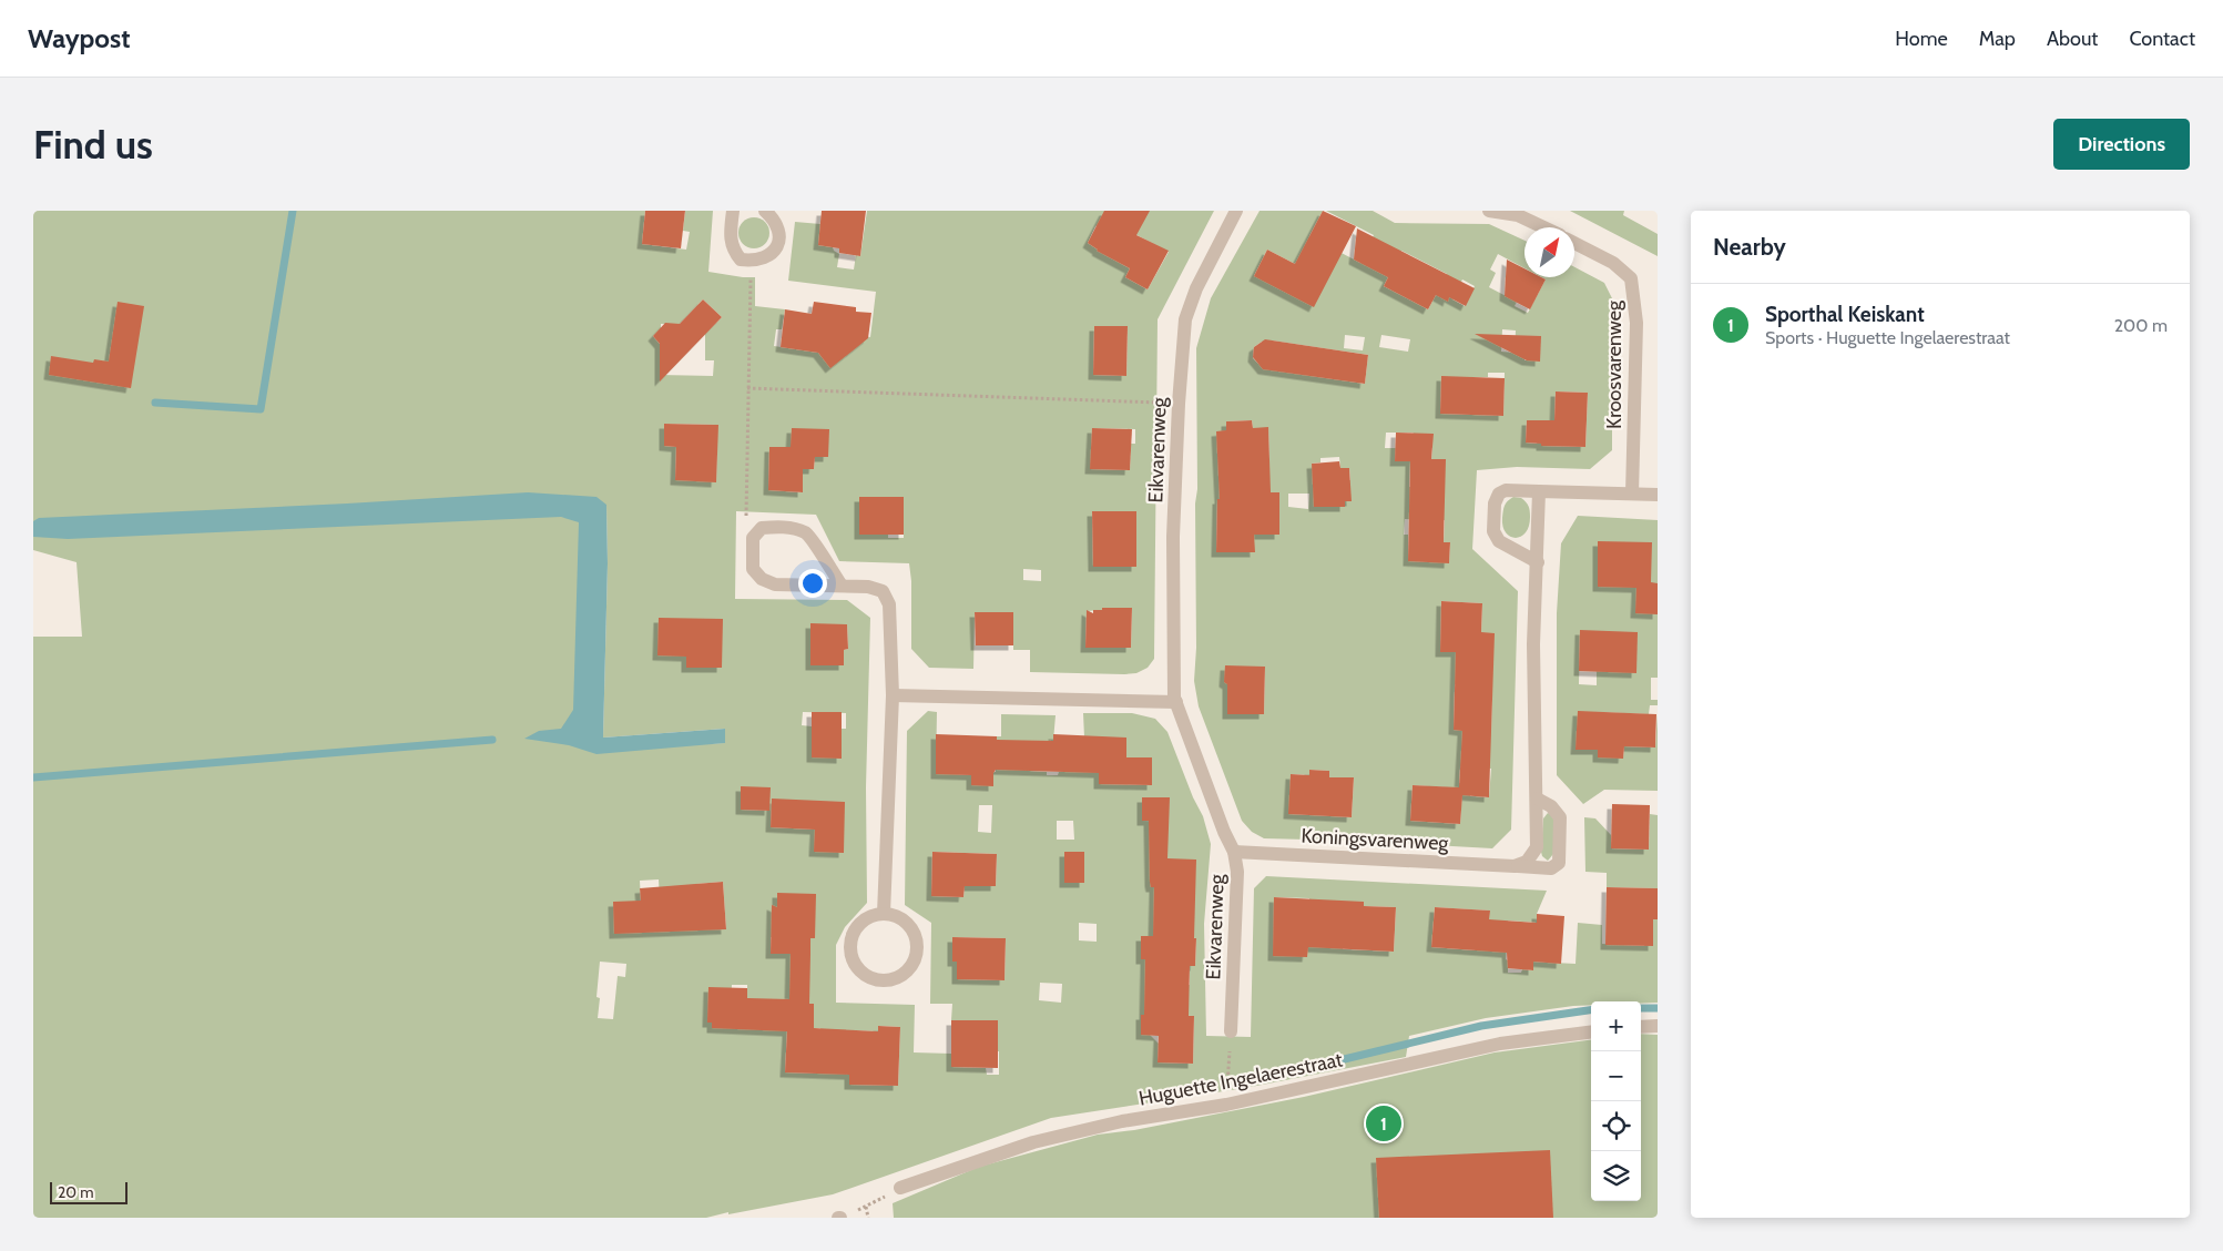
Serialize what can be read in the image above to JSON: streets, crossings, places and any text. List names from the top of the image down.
{
  "streets": {
    "street": [
      "Kroosvarenweg",
      "Eikvarenweg",
      "Koningsvarenweg",
      "Huguette Ingelaerestraat"
    ]
  },
  "crossings": [
    ["Eikvarenweg", "Koningsvarenweg"]
  ],
  "scale_bar": "20 m",
  "north": "top right",
  "page": {
    "header": "Waypost",
    "nav": [
      "Home",
      "Map",
      "About",
      "Contact"
    ],
    "buttons": "Directions",
    "title": "Find us",
    "heading": "Nearby",
    "list": [
      {
        "mark": "1",
        "name": "Sporthal Keiskant",
        "note": "Sports · Huguette Ingelaerestraat",
        "value": "200 m"
      }
    ],
    "map_buttons": ["+", "−"],
    "pins": "1",
    "scale": "20 m"
  }
}
